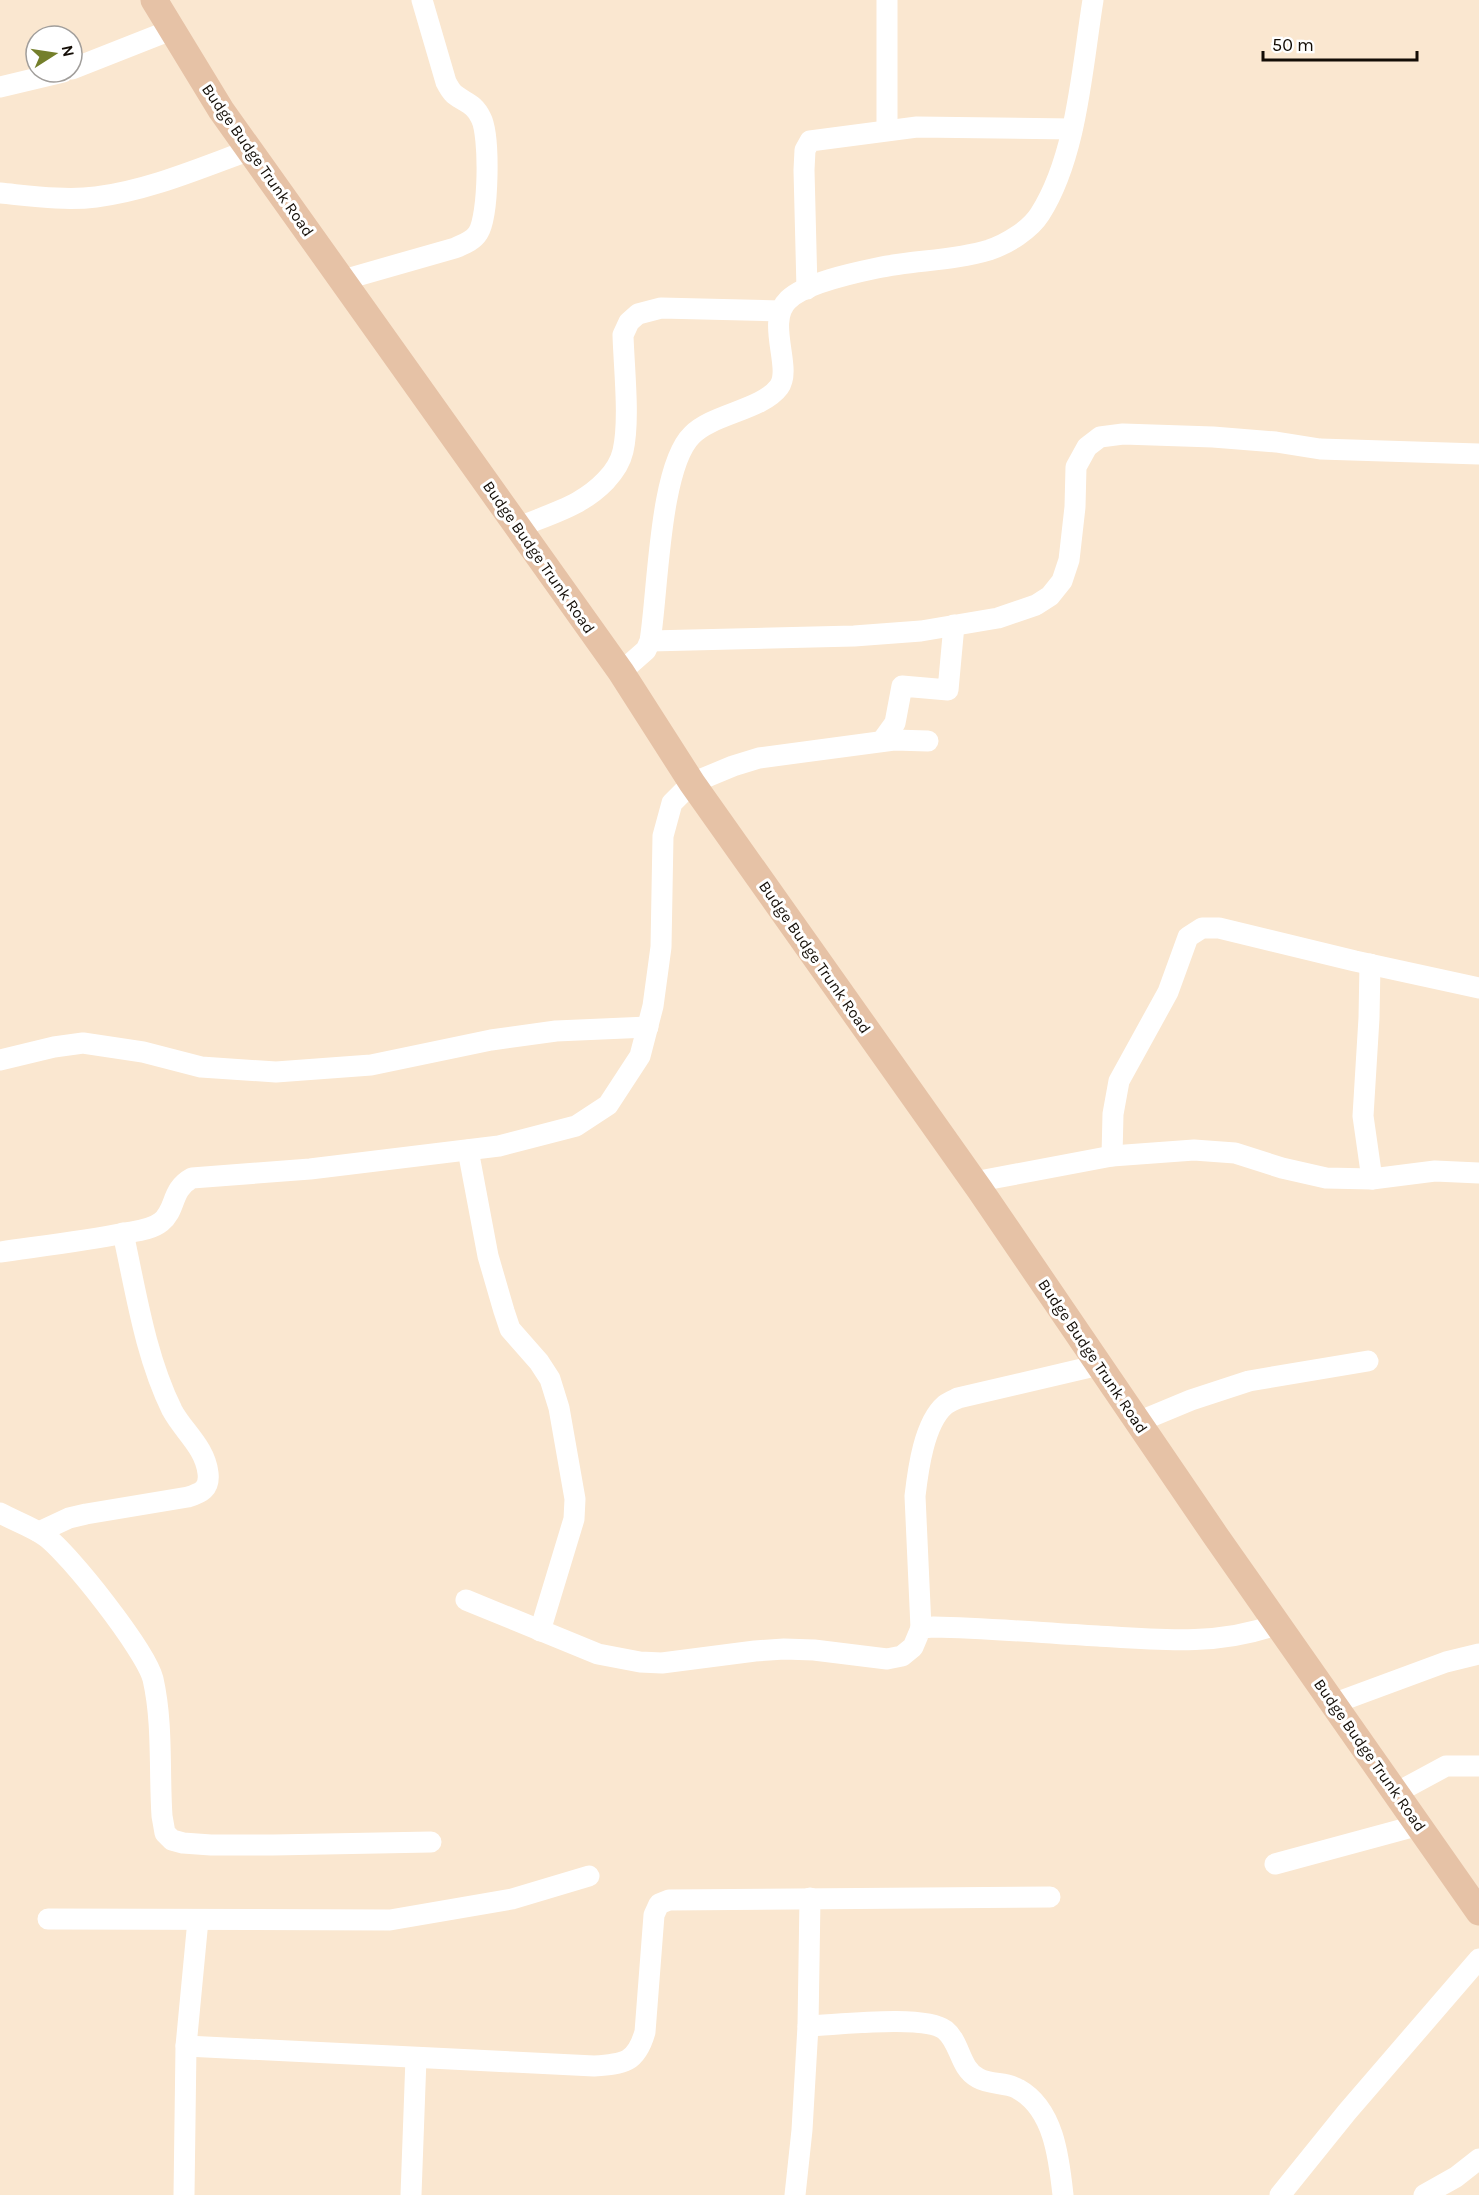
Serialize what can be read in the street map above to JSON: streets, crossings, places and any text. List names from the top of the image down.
{
  "streets": {
    "main road": ["Budge Budge Trunk Road"]
  },
  "scale_bar": "50 m",
  "north": "right"
}
